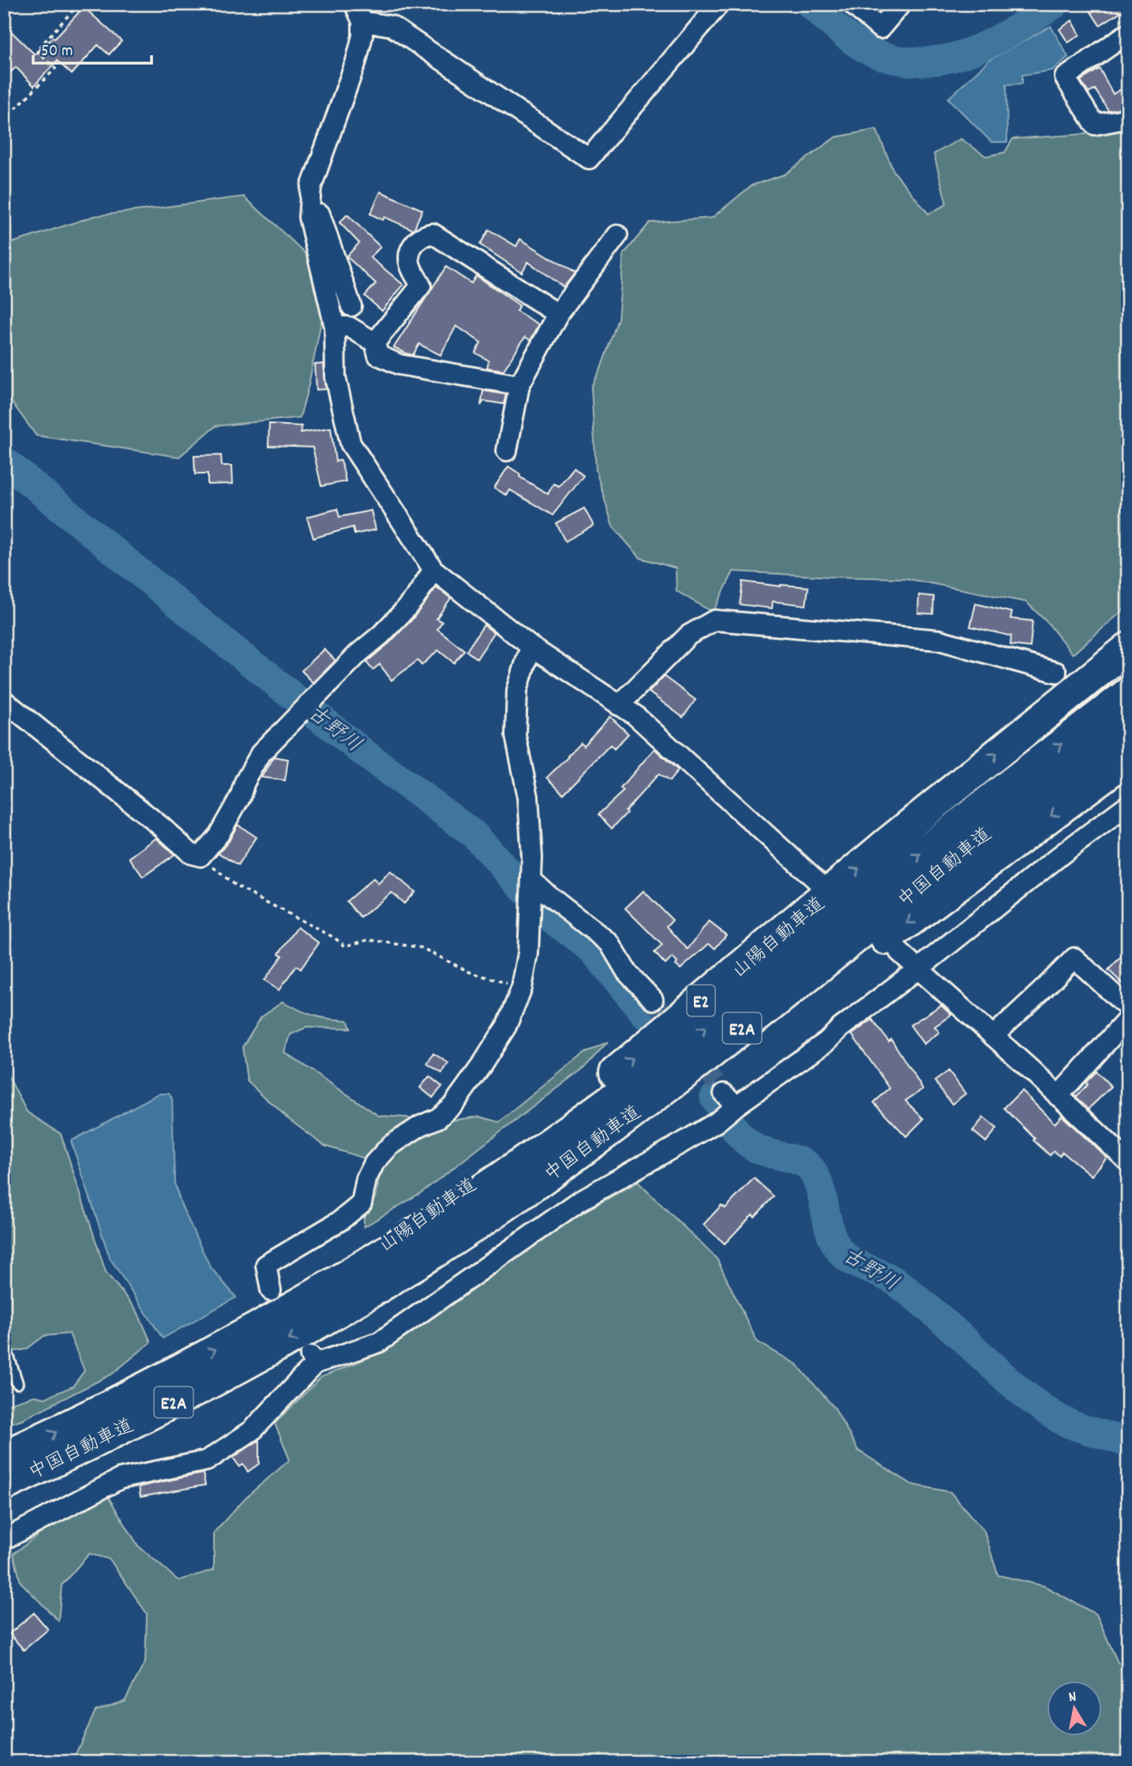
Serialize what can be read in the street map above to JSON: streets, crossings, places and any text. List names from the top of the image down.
{
  "streets": {
    "highway": [
      "中国自動車道",
      "山陽自動車道",
      "E2",
      "E2A"
    ]
  },
  "crossings": [
    ["中国自動車道", "山陽自動車道"]
  ],
  "water": ["古野川"],
  "scale_bar": "50 m",
  "north": "top"
}
